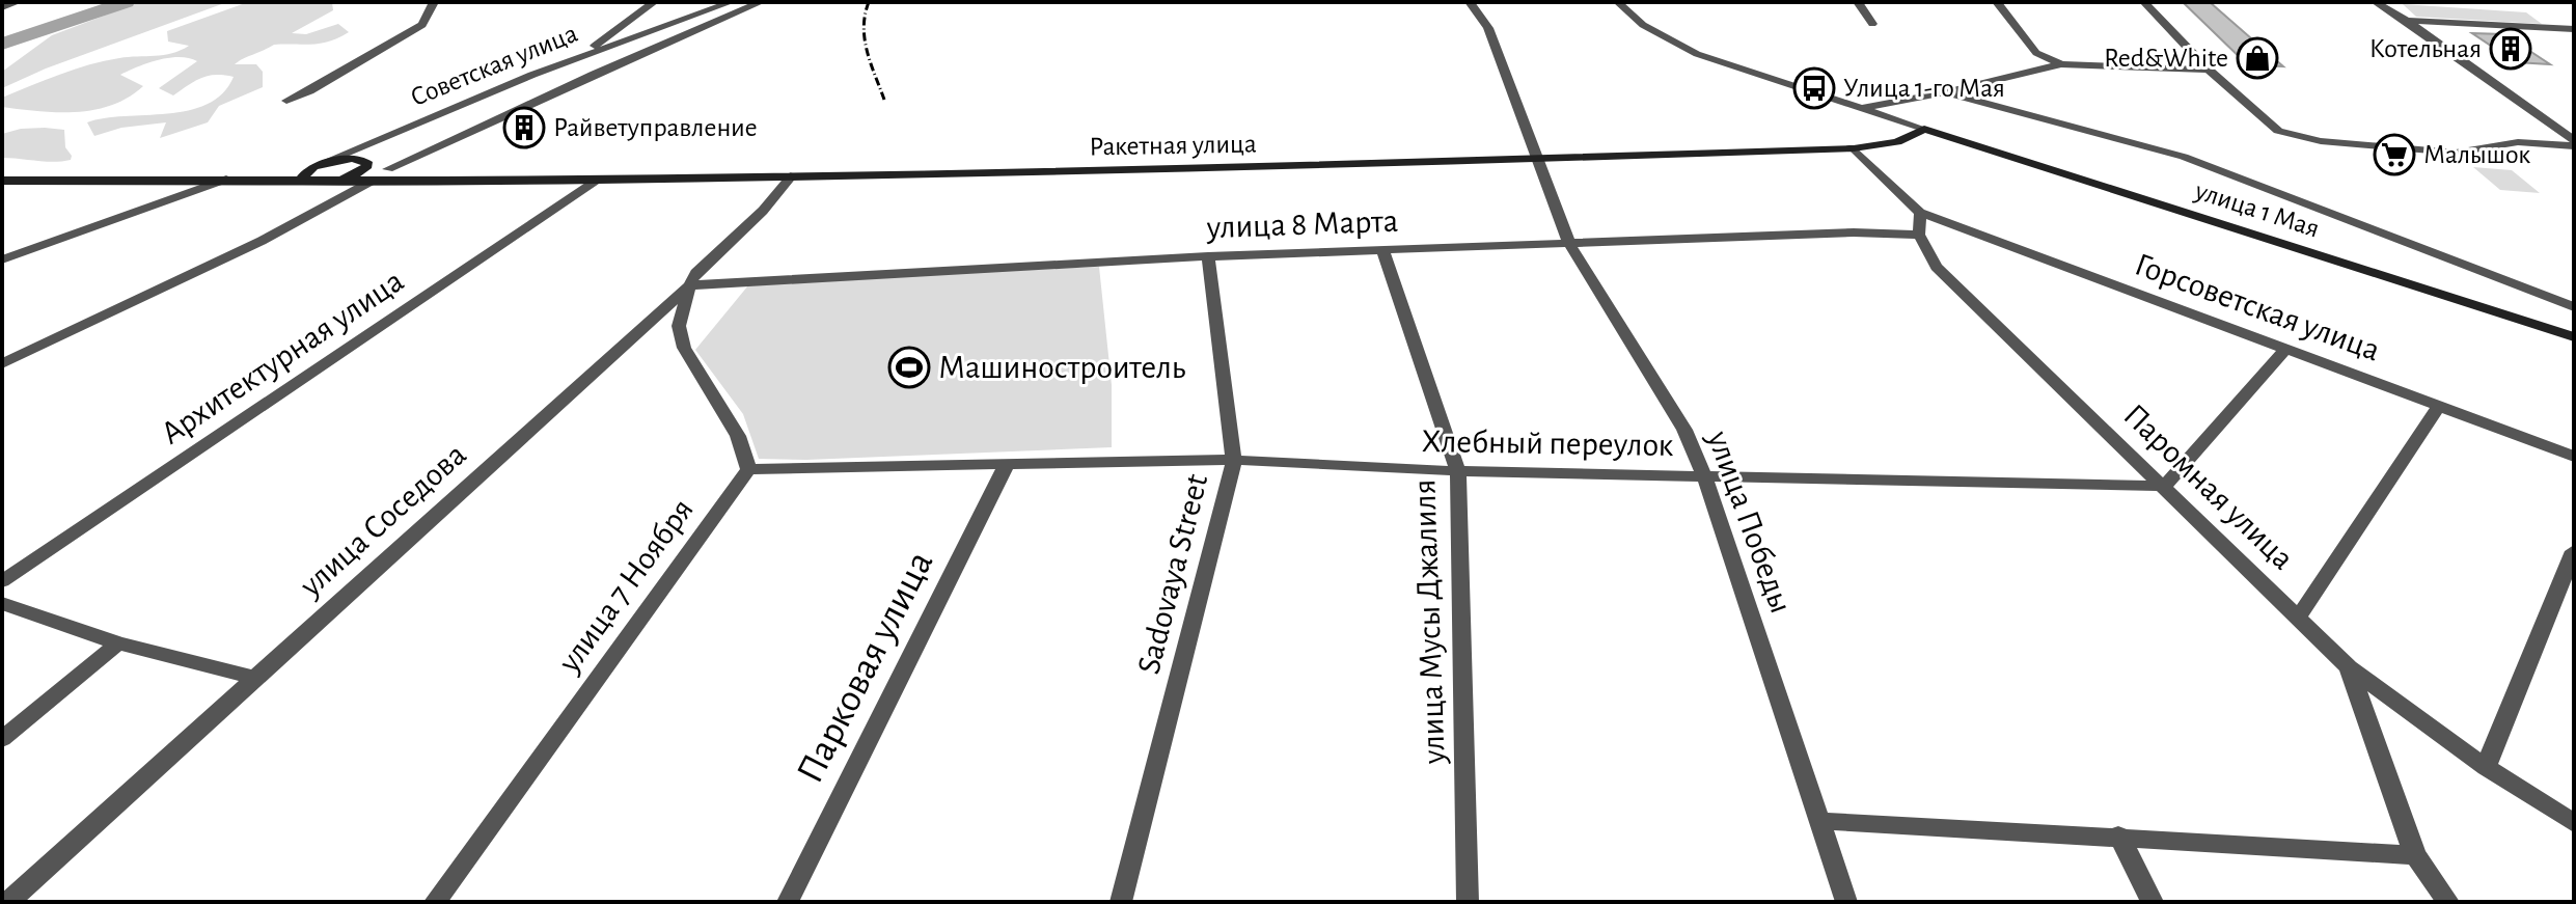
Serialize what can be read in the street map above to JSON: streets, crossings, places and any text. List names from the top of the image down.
{
  "streets": {
    "main road": ["Ракетная улица", "улица 1 Мая"],
    "street": [
      "Советская улица",
      "улица 8 Марта",
      "Горсоветская улица",
      "Архитектурная улица",
      "Хлебный переулок",
      "Паромная улица",
      "улица Соседова",
      "улица Победы",
      "Sadovaya Street",
      "улица 7 Ноября",
      "улица Мусы Джалиля",
      "Парковая улица"
    ]
  },
  "crossings": [
    ["Советская улица", "Ракетная улица"],
    ["Ракетная улица", "улица 1 Мая"],
    ["Ракетная улица", "Архитектурная улица"],
    ["Ракетная улица", "улица Соседова"],
    ["Ракетная улица", "улица Победы"],
    ["улица 8 Марта", "Паромная улица"],
    ["улица 8 Марта", "улица Соседова"],
    ["улица 8 Марта", "улица Победы"],
    ["улица 8 Марта", "Sadovaya Street"],
    ["улица 8 Марта", "улица Мусы Джалиля"],
    ["Хлебный переулок", "Паромная улица"],
    ["Хлебный переулок", "улица Победы"],
    ["Хлебный переулок", "Sadovaya Street"],
    ["Хлебный переулок", "улица 7 Ноября"],
    ["Хлебный переулок", "улица Мусы Джалиля"],
    ["Хлебный переулок", "Парковая улица"]
  ],
  "places": {
    "building": ["Котельная", "Райветуправление"],
    "shop": ["Red&White"],
    "bus stop": ["Улица 1-го Мая"],
    "supermarket": ["Малышок"],
    "sports": ["Машиностроитель"]
  }
}
